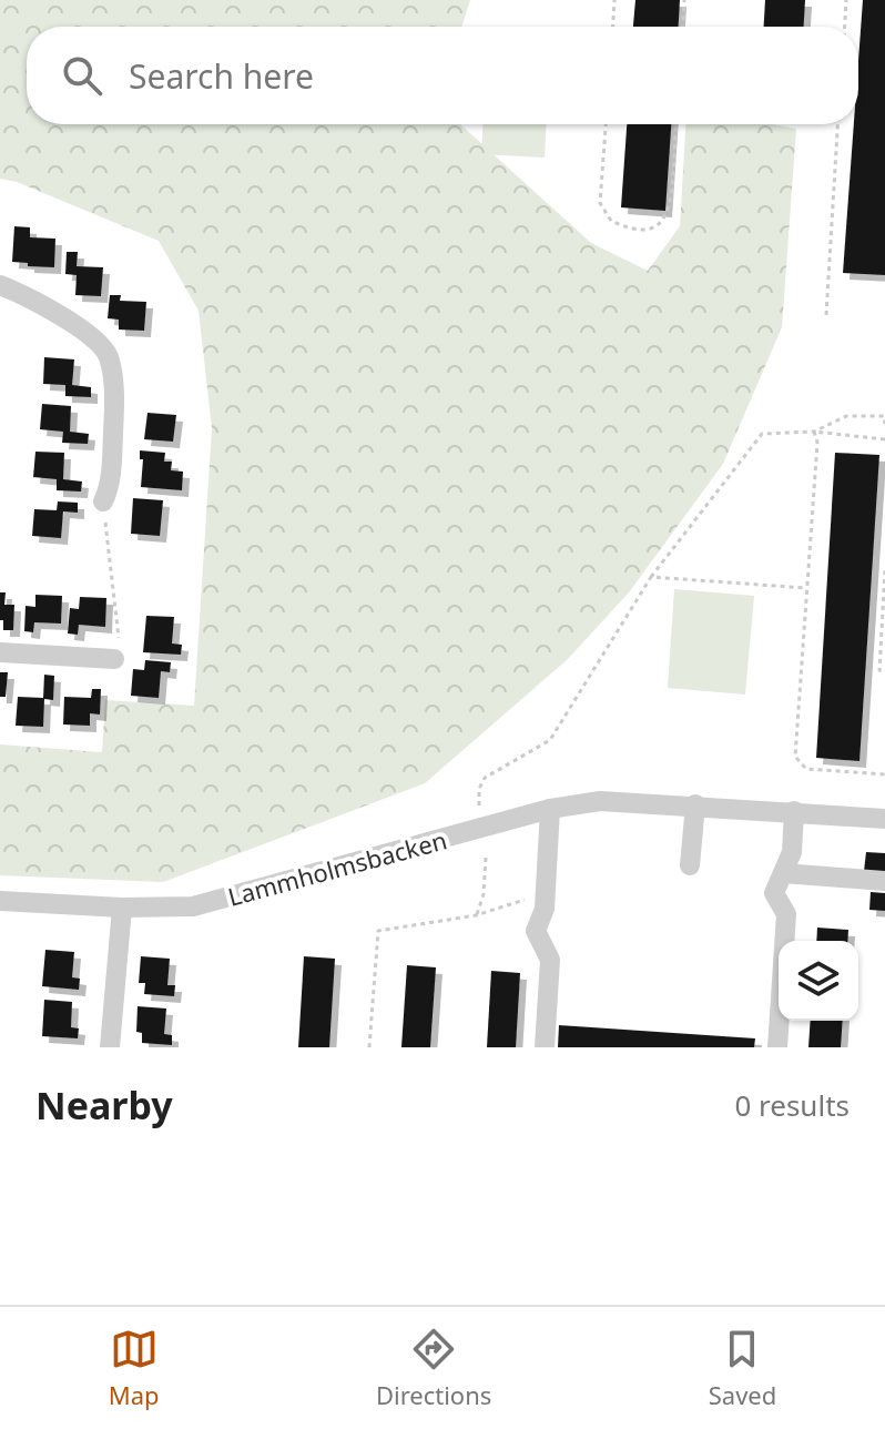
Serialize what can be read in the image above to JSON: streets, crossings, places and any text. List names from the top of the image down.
{
  "streets": {
    "street": ["Lammholmsbacken"]
  },
  "page": {
    "search": "Search here",
    "heading": ["Nearby", "0 results"],
    "nav": ["Map", "Directions", "Saved"]
  }
}
